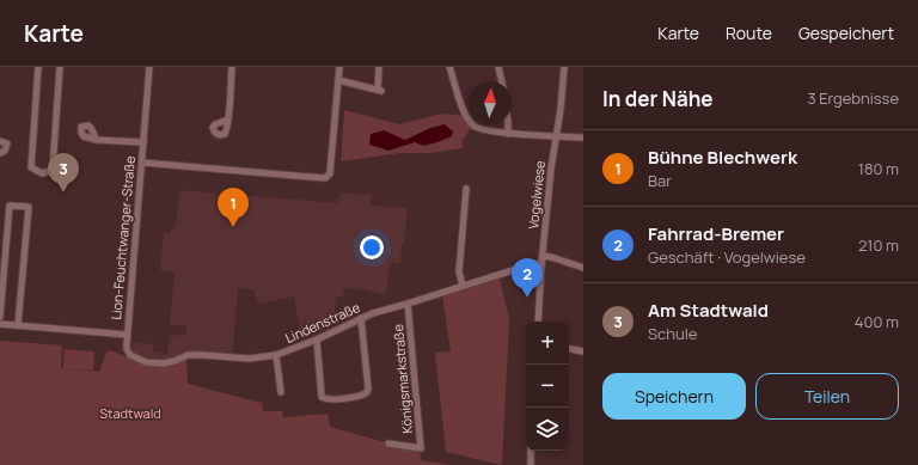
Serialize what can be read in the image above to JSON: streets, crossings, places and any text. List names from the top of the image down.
{
  "streets": {
    "street": [
      "Vogelwiese",
      "Lion-Feuchtwanger-Straße",
      "Lindenstraße",
      "Königsmarkstraße"
    ]
  },
  "crossings": [
    ["Vogelwiese", "Lindenstraße"],
    ["Lion-Feuchtwanger-Straße", "Lindenstraße"],
    ["Lindenstraße", "Königsmarkstraße"]
  ],
  "parks": ["Stadtwald"],
  "north": "top",
  "page": {
    "header": "Karte",
    "nav": ["Karte", "Route", "Gespeichert"],
    "heading": ["In der Nähe", "3 Ergebnisse"],
    "list": [
      {
        "mark": "1",
        "name": "Bühne Blechwerk",
        "note": "Bar",
        "value": "180 m"
      },
      {
        "mark": "2",
        "name": "Fahrrad-Bremer",
        "note": "Geschäft · Vogelwiese",
        "value": "210 m"
      },
      {
        "mark": "3",
        "name": "Am Stadtwald",
        "note": "Schule",
        "value": "400 m"
      }
    ],
    "pins": ["3", "1", "2"],
    "map_buttons": ["+", "−"],
    "buttons": ["Speichern", "Teilen"]
  }
}
